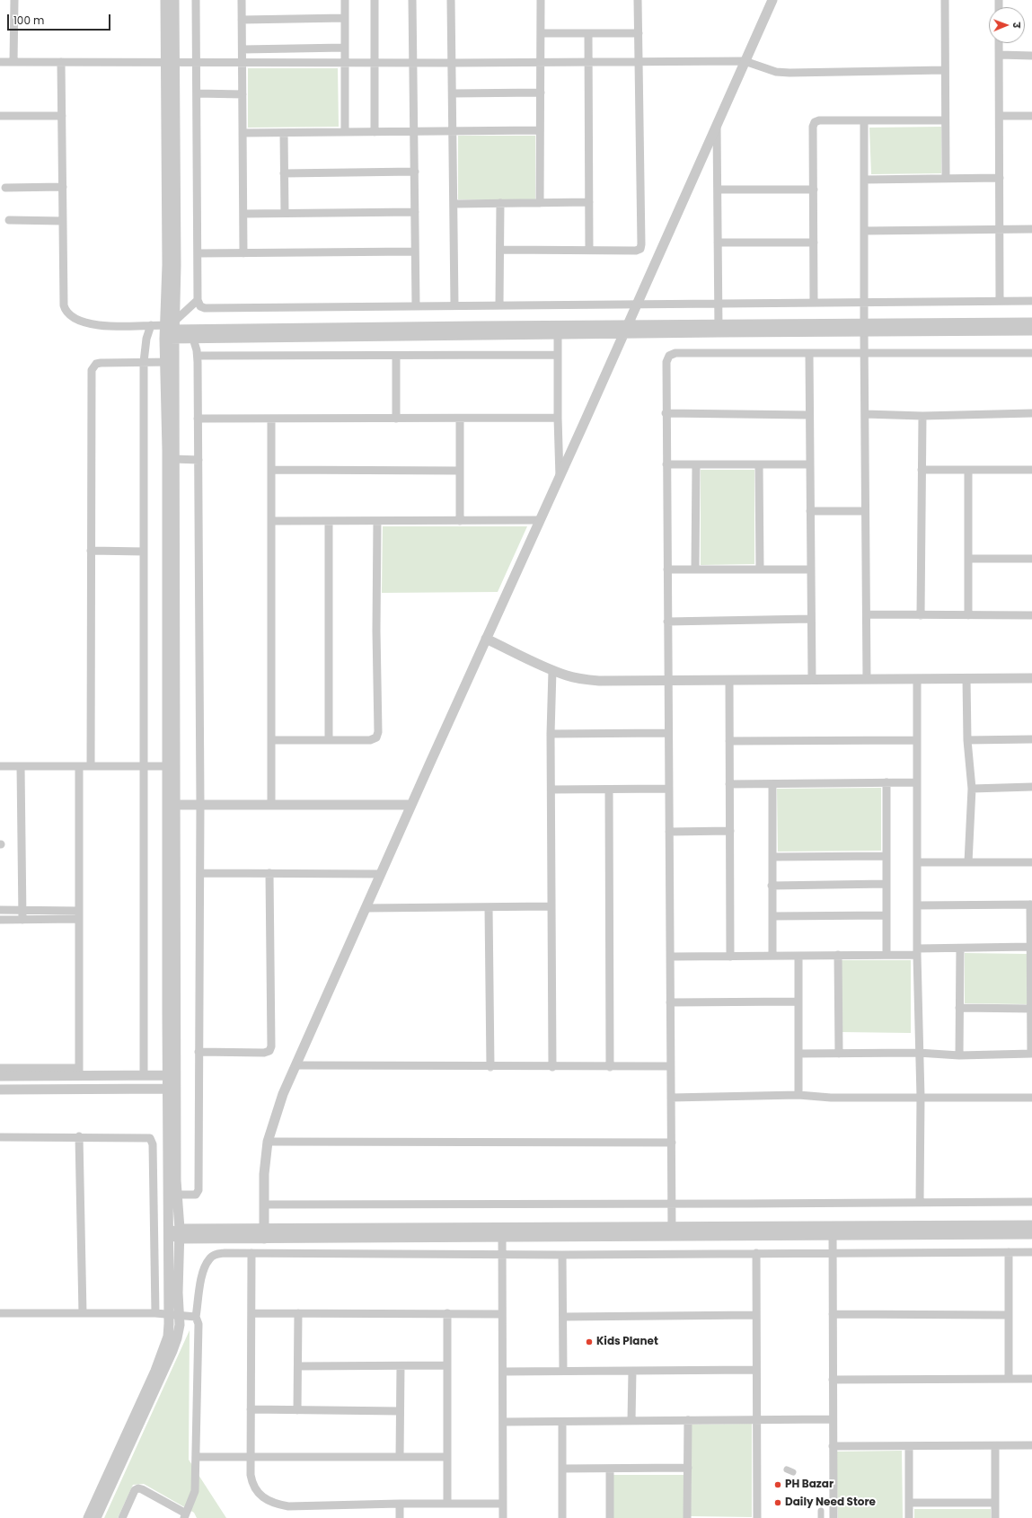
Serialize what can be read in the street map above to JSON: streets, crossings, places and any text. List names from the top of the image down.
{
  "places": ["Kids Planet", "PH Bazar", "Daily Need Store"],
  "scale_bar": "100 m",
  "north": "right"
}
